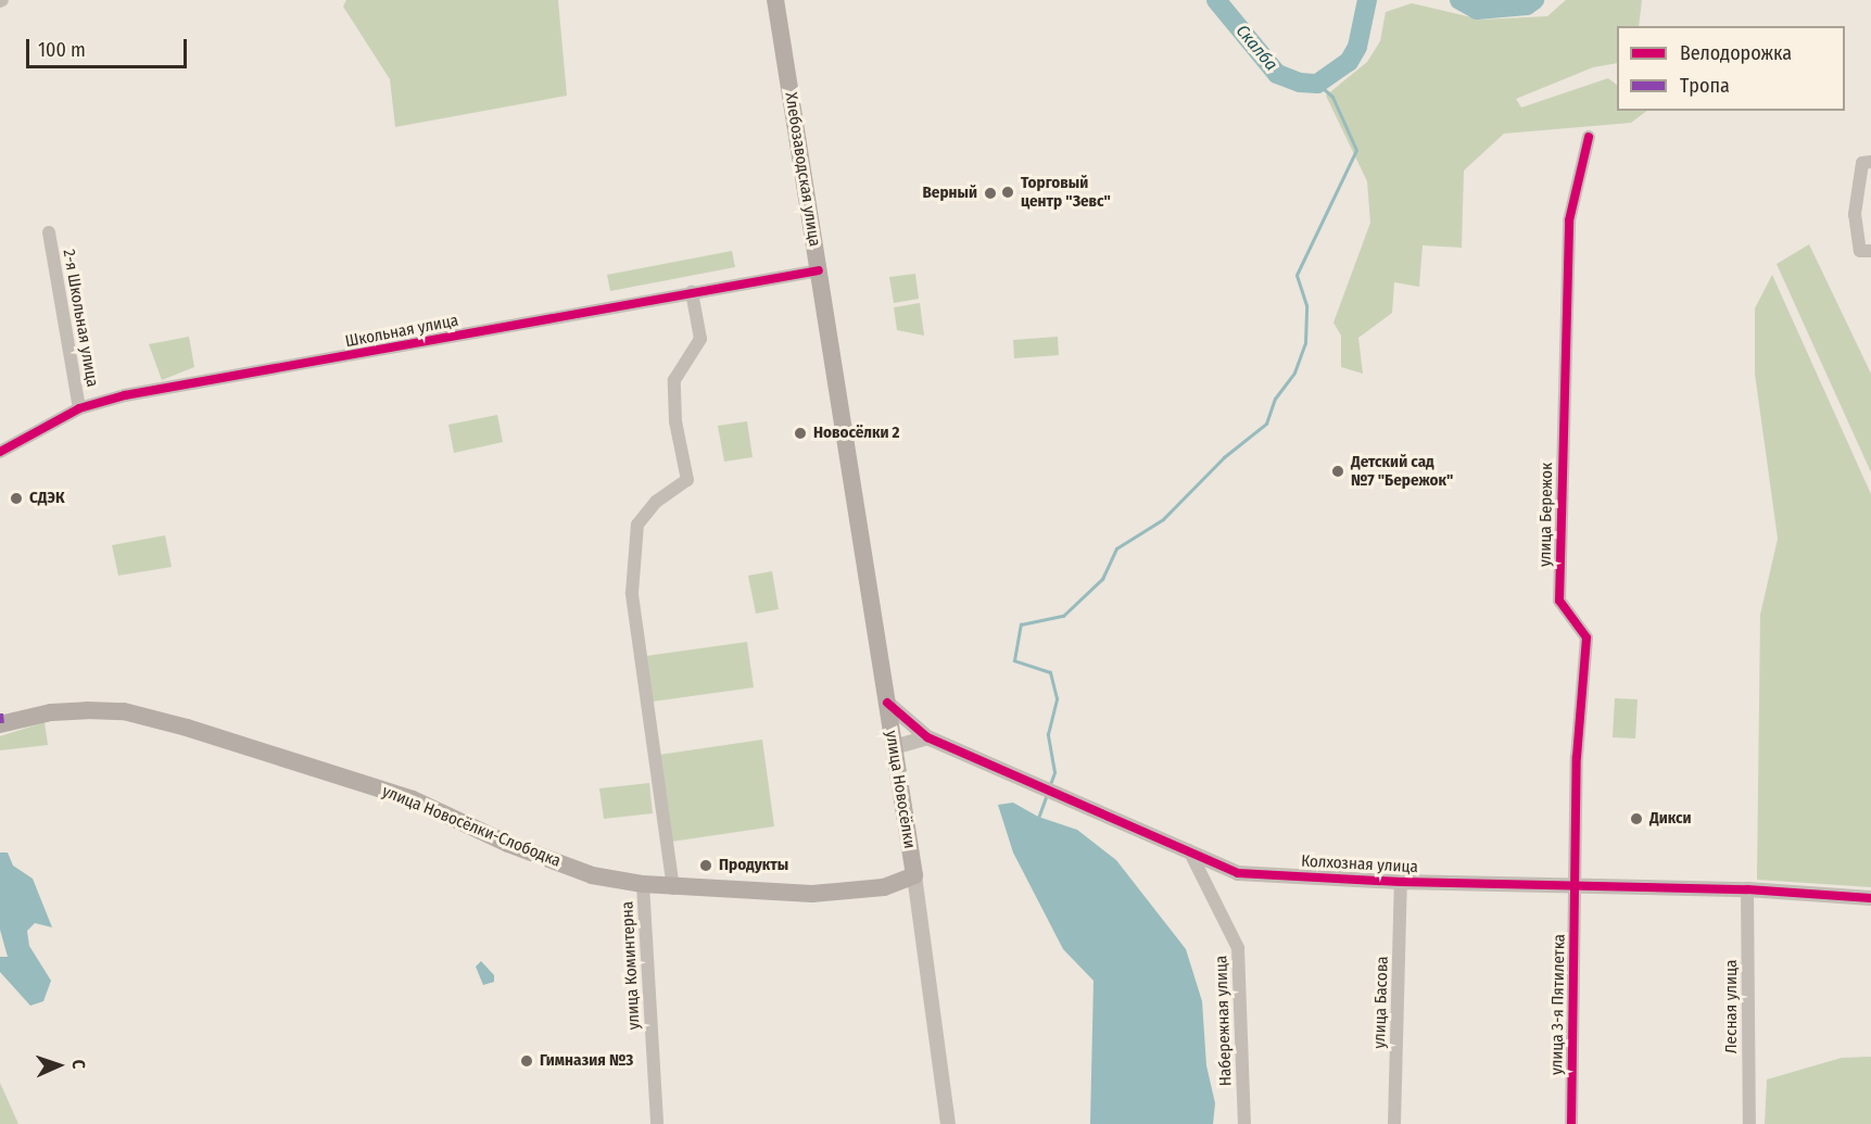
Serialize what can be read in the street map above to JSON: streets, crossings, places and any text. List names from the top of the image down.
{
  "streets": {
    "main road": ["Хлебозаводская улица", "улица Новосёлки", "улица Новосёлки-Слободка"],
    "street": [
      "2-я Школьная улица",
      "Школьная улица",
      "улица Бережок",
      "Колхозная улица",
      "улица Коминтерна",
      "улица Басова",
      "улица 3-я Пятилетка",
      "Лесная улица",
      "Набережная улица"
    ]
  },
  "crossings": [
    ["Хлебозаводская улица", "Школьная улица"],
    ["Хлебозаводская улица", "улица Новосёлки"],
    ["2-я Школьная улица", "Школьная улица"],
    ["улица Бережок", "Колхозная улица"],
    ["улица Бережок", "улица 3-я Пятилетка"],
    ["улица Новосёлки", "улица Новосёлки-Слободка"],
    ["улица Новосёлки", "Колхозная улица"],
    ["улица Новосёлки-Слободка", "улица Коминтерна"],
    ["Колхозная улица", "улица Басова"],
    ["Колхозная улица", "улица 3-я Пятилетка"],
    ["Колхозная улица", "Лесная улица"],
    ["Колхозная улица", "Набережная улица"]
  ],
  "water": ["Скалба"],
  "places": [
    "Торговый центр \"Зевс\"",
    "Верный",
    "Новосёлки 2",
    "Детский сад №7 \"Бережок\"",
    "СДЭК",
    "Дикси",
    "Продукты",
    "Гимназия №3"
  ],
  "legend": ["Велодорожка", "Тропа"],
  "scale_bar": "100 m",
  "north": "right"
}
